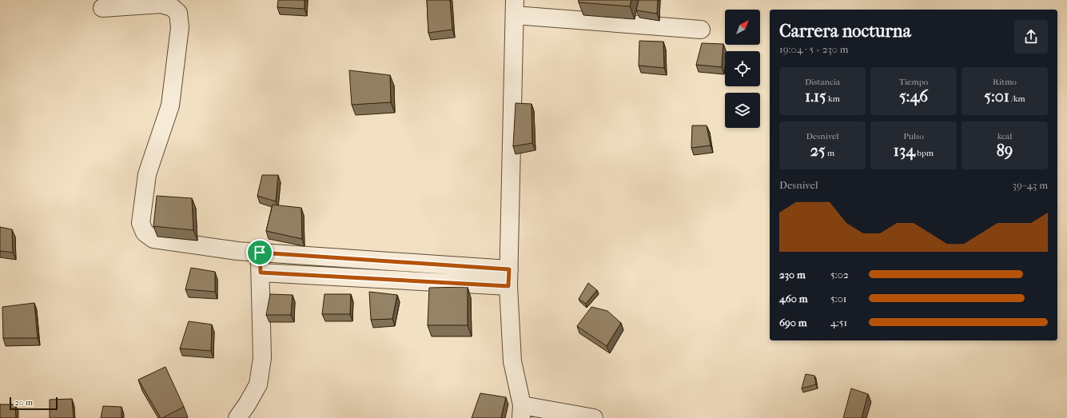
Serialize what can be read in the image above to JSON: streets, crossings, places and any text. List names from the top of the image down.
{
  "scale_bar": "20 m",
  "north": "top right",
  "page": {
    "heading": ["Carrera nocturna", "19:04 · 5 × 230 m"],
    "stats": [
      ["Distancia", "1.15 km"],
      ["Tiempo", "5:46"],
      ["Ritmo", "5:01 /km"],
      ["Desnivel", "25 m"],
      ["Pulso", "134 bpm"],
      ["kcal", "89"]
    ],
    "chart": ["Desnivel", "39–43 m"],
    "list": [
      {
        "name": "230 m",
        "note": "5:02"
      },
      {
        "name": "460 m",
        "note": "5:01"
      },
      {
        "name": "690 m",
        "note": "4:51"
      }
    ],
    "scale": "20 m"
  }
}
